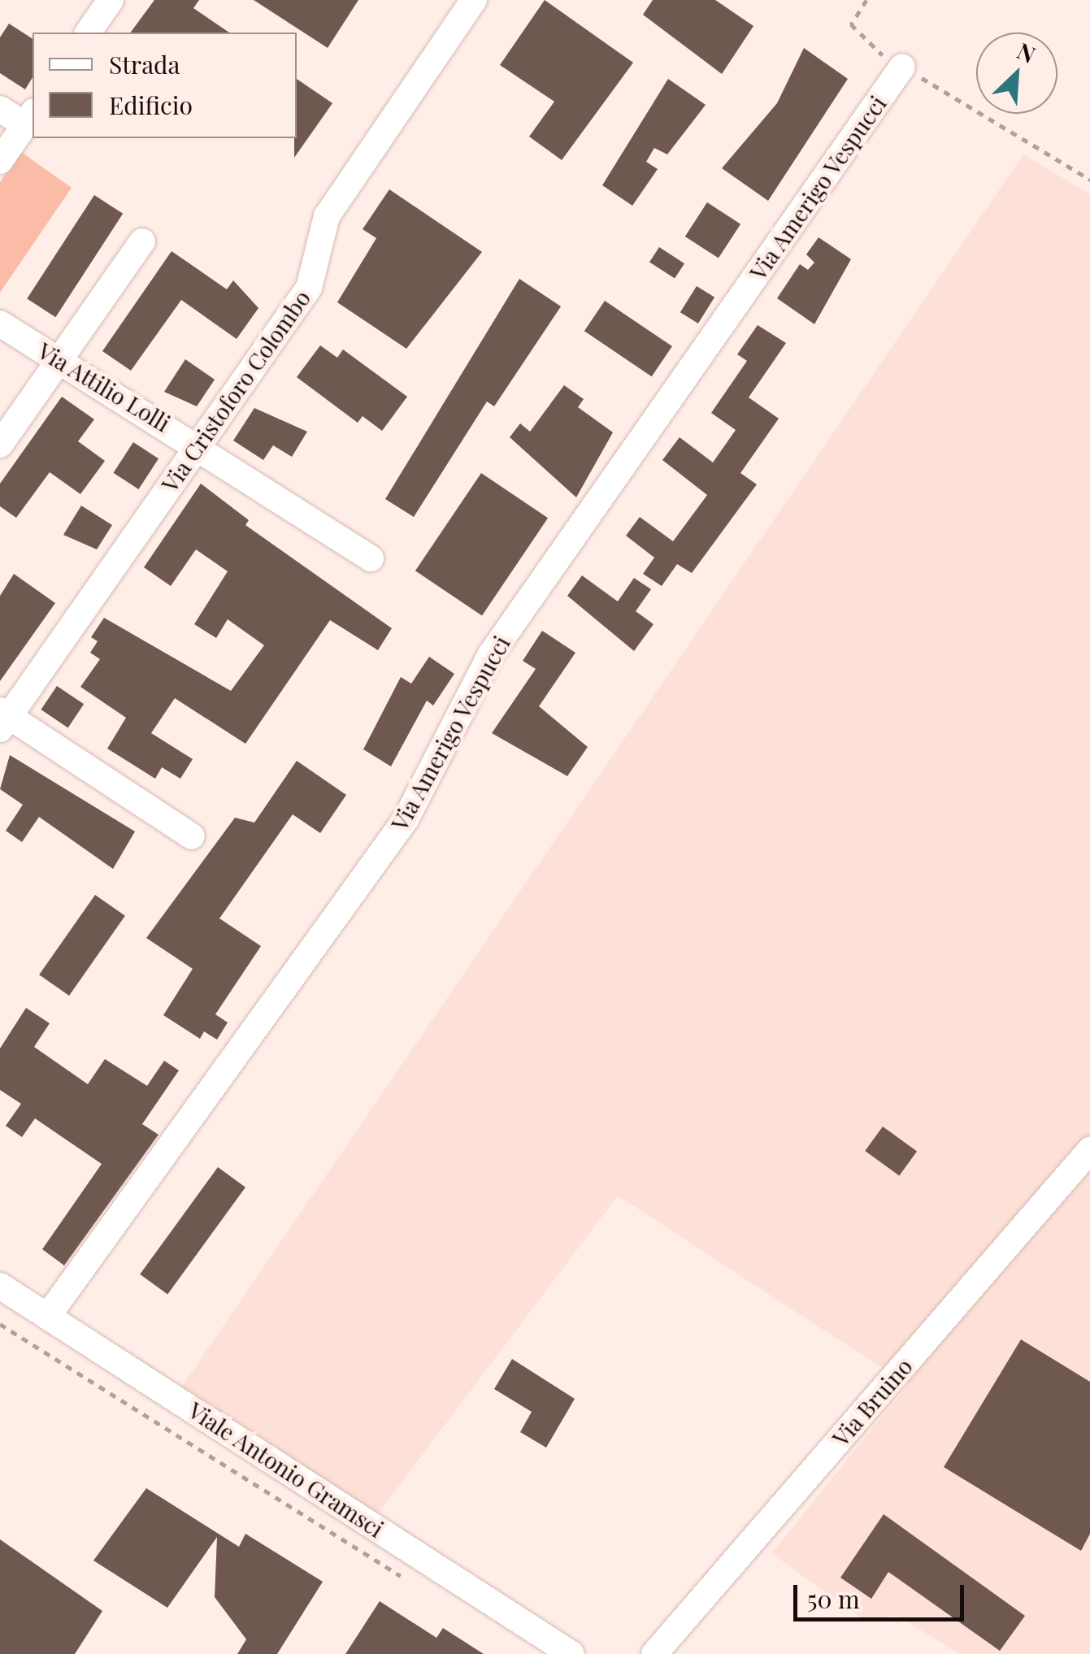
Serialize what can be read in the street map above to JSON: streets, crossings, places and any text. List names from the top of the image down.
{
  "streets": {
    "street": [
      "Via Amerigo Vespucci",
      "Via Attilio Lolli",
      "Via Cristoforo Colombo",
      "Via Bruino",
      "Viale Antonio Gramsci"
    ]
  },
  "crossings": [
    ["Via Amerigo Vespucci", "Viale Antonio Gramsci"],
    ["Via Attilio Lolli", "Via Cristoforo Colombo"]
  ],
  "legend": ["Strada", "Edificio"],
  "scale_bar": "50 m",
  "north": "top right"
}
